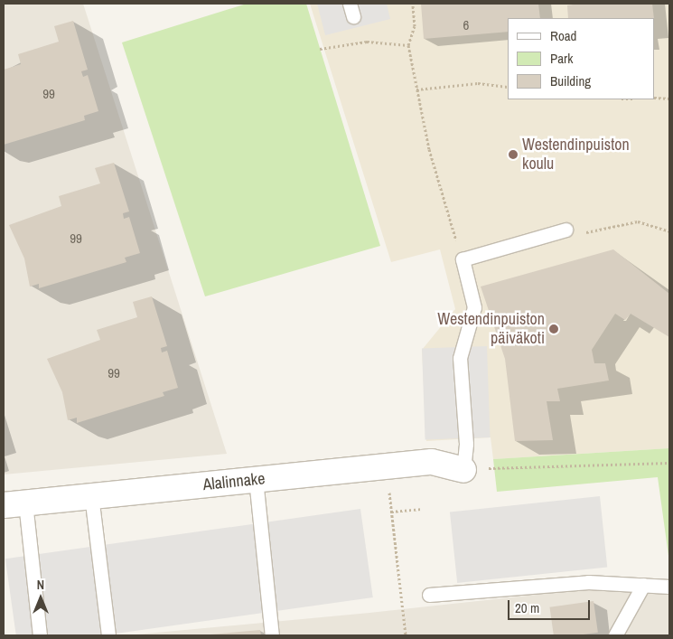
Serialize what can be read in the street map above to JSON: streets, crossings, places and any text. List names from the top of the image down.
{
  "streets": {
    "street": ["Alalinnake"]
  },
  "places": ["Westendinpuiston koulu", "Westendinpuiston päiväkoti"],
  "house_numbers": [
    "6",
    "99",
    "99",
    "99"
  ],
  "legend": ["Road", "Park", "Building"],
  "scale_bar": "20 m",
  "north": "top"
}
